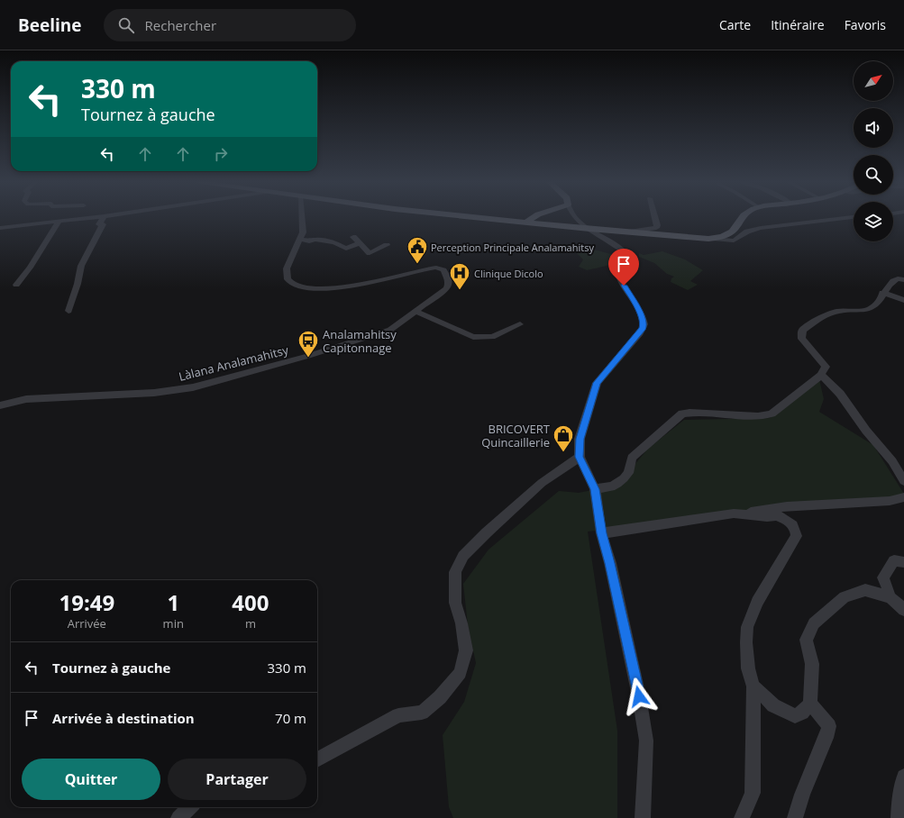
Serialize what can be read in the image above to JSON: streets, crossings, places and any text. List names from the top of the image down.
{
  "streets": {
    "street": ["Làlana Analamahitsy"]
  },
  "places": {
    "public building": ["Perception Principale Analamahitsy"],
    "hospital": ["Clinique Dicolo"],
    "bus stop": ["Analamahitsy Capitonnage"],
    "shop": ["BRICOVERT Quincaillerie"]
  },
  "north": "top right",
  "page": {
    "header": "Beeline",
    "search": "Rechercher",
    "nav": ["Carte", "Itinéraire", "Favoris"],
    "turn": ["330 m", "Tournez à gauche"],
    "eta": [
      "19:49",
      "Arrivée",
      "1",
      "min",
      "400",
      "m"
    ],
    "list": [
      {
        "name": "Tournez à gauche",
        "value": "330 m"
      },
      {
        "name": "Arrivée à destination",
        "value": "70 m"
      }
    ],
    "buttons": ["Quitter", "Partager"]
  }
}
